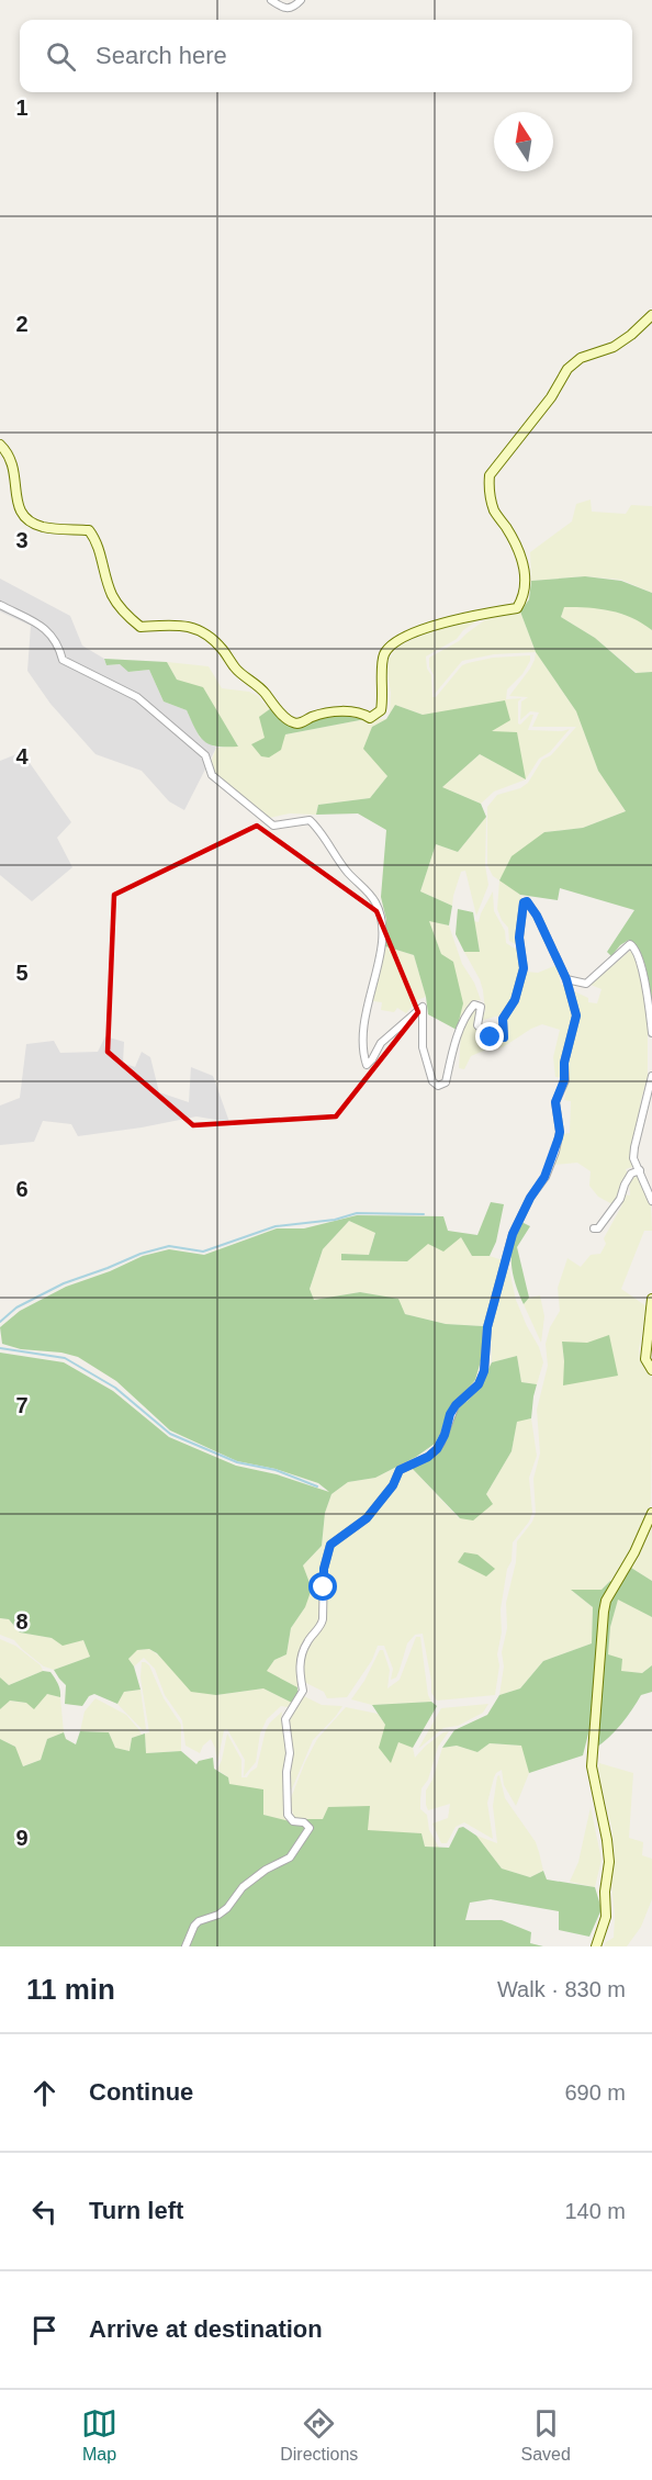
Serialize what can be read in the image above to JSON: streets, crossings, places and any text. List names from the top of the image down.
{
  "north": "top",
  "page": {
    "search": "Search here",
    "heading": ["11 min", "Walk · 830 m"],
    "list": [
      ["Continue", "690 m"],
      ["Turn left", "140 m"],
      "Arrive at destination"
    ],
    "nav": ["Map", "Directions", "Saved"]
  },
  "grid": {
    "rows": [
      "1",
      "2",
      "3",
      "4",
      "5",
      "6",
      "7",
      "8",
      "9"
    ]
  }
}
